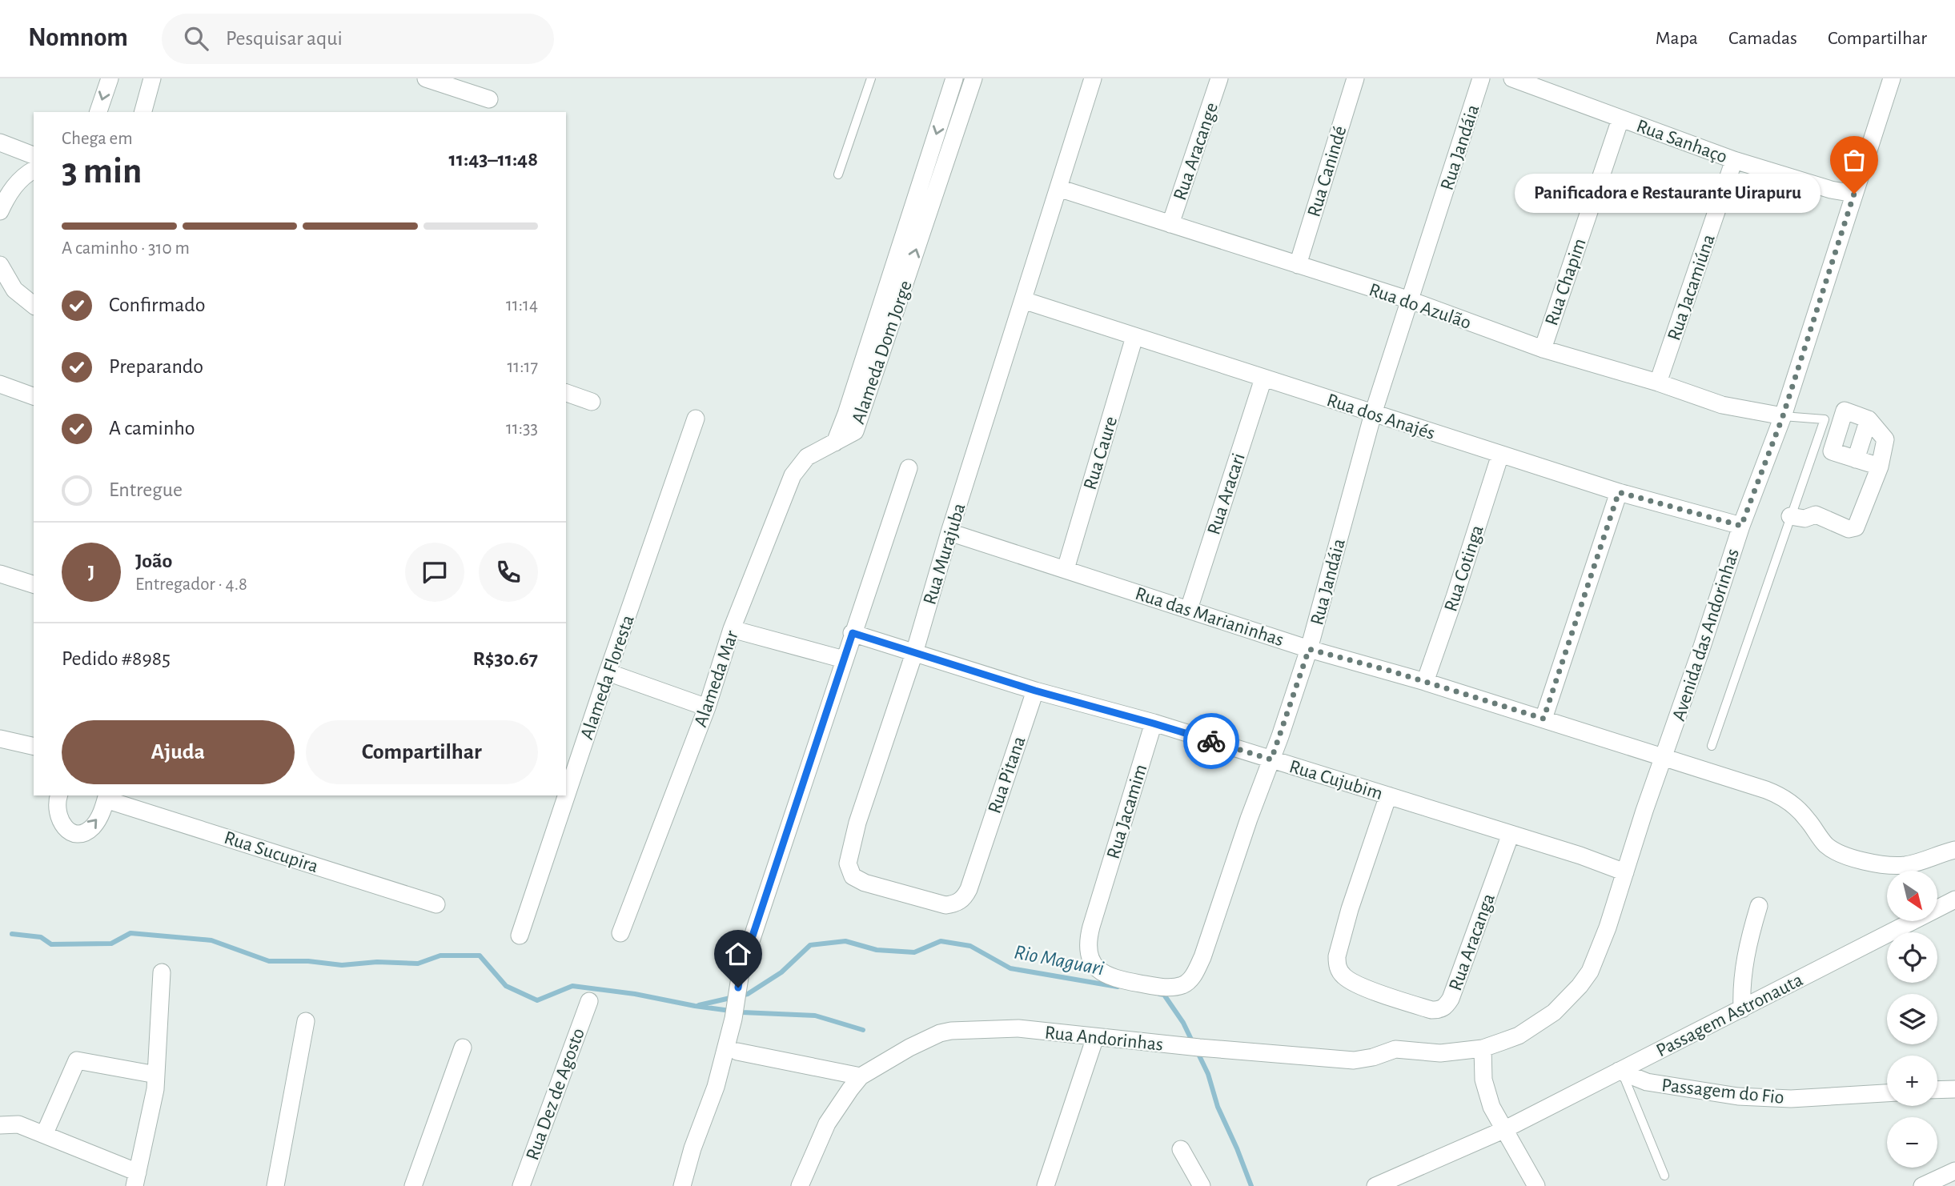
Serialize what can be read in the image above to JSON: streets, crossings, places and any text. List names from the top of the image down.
{
  "streets": {
    "street": [
      "Rua Sanhaço",
      "Rua Jandáia",
      "Rua Aracange",
      "Rua Canindé",
      "Rua Chapim",
      "Rua Jacamiúna",
      "Rua do Azulão",
      "Alameda Dom Jorge",
      "Rua dos Anajés",
      "Rua Caure",
      "Rua Aracari",
      "Rua Murajuba",
      "Rua Cotinga",
      "Rua das Marianinhas",
      "Avenida das Andorinhas",
      "Alameda Floresta",
      "Alameda Mar",
      "Rua Pitana",
      "Rua Cujubim",
      "Rua Jacamim",
      "Rua Sucupira",
      "Rua Aracanga",
      "Passagem Astronauta",
      "Rua Andorinhas",
      "Passagem do Fio",
      "Rua Dez de Agosto"
    ]
  },
  "crossings": [
    ["Rua Sanhaço", "Rua Chapim"],
    ["Rua Sanhaço", "Rua Jacamiúna"],
    ["Rua Sanhaço", "Avenida das Andorinhas"],
    ["Rua Jandáia", "Rua do Azulão"],
    ["Rua Jandáia", "Rua dos Anajés"],
    ["Rua Jandáia", "Rua das Marianinhas"],
    ["Rua Jandáia", "Rua Cujubim"],
    ["Rua Jandáia", "Rua Jacamim"],
    ["Rua Aracange", "Rua do Azulão"],
    ["Rua Canindé", "Rua do Azulão"],
    ["Rua Chapim", "Rua do Azulão"],
    ["Rua Jacamiúna", "Rua do Azulão"],
    ["Rua do Azulão", "Rua Murajuba"],
    ["Rua do Azulão", "Avenida das Andorinhas"],
    ["Alameda Dom Jorge", "Alameda Mar"],
    ["Rua dos Anajés", "Rua Caure"],
    ["Rua dos Anajés", "Rua Aracari"],
    ["Rua dos Anajés", "Rua Murajuba"],
    ["Rua dos Anajés", "Rua Cotinga"],
    ["Rua dos Anajés", "Avenida das Andorinhas"],
    ["Rua Caure", "Rua das Marianinhas"],
    ["Rua Aracari", "Rua das Marianinhas"],
    ["Rua Murajuba", "Rua das Marianinhas"],
    ["Rua Murajuba", "Rua Pitana"],
    ["Rua Murajuba", "Rua Cujubim"],
    ["Rua Cotinga", "Rua das Marianinhas"],
    ["Rua das Marianinhas", "Avenida das Andorinhas"],
    ["Avenida das Andorinhas", "Rua Cujubim"],
    ["Avenida das Andorinhas", "Rua Andorinhas"],
    ["Rua Pitana", "Rua Cujubim"],
    ["Rua Cujubim", "Rua Jacamim"],
    ["Rua Cujubim", "Rua Aracanga"],
    ["Passagem Astronauta", "Passagem do Fio"]
  ],
  "water": ["Rio Maguari"],
  "places": ["Panificadora e Restaurante Uirapuru"],
  "north": "bottom right",
  "page": {
    "header": "Nomnom",
    "search": "Pesquisar aqui",
    "nav": ["Mapa", "Camadas", "Compartilhar"],
    "heading": ["3 min", "Chega em", "11:43–11:48"],
    "panel": [
      "João",
      "Entregador · 4.8",
      "Pedido #8985",
      "R$30.67"
    ],
    "bubble": "Panificadora e Restaurante Uirapuru",
    "bar": "A caminho · 310 m",
    "list": [
      ["Confirmado", "11:14"],
      ["Preparando", "11:17"],
      ["A caminho", "11:33"],
      "Entregue"
    ],
    "round": "J",
    "buttons": ["Ajuda", "Compartilhar"],
    "map_buttons": ["+", "−"]
  }
}
